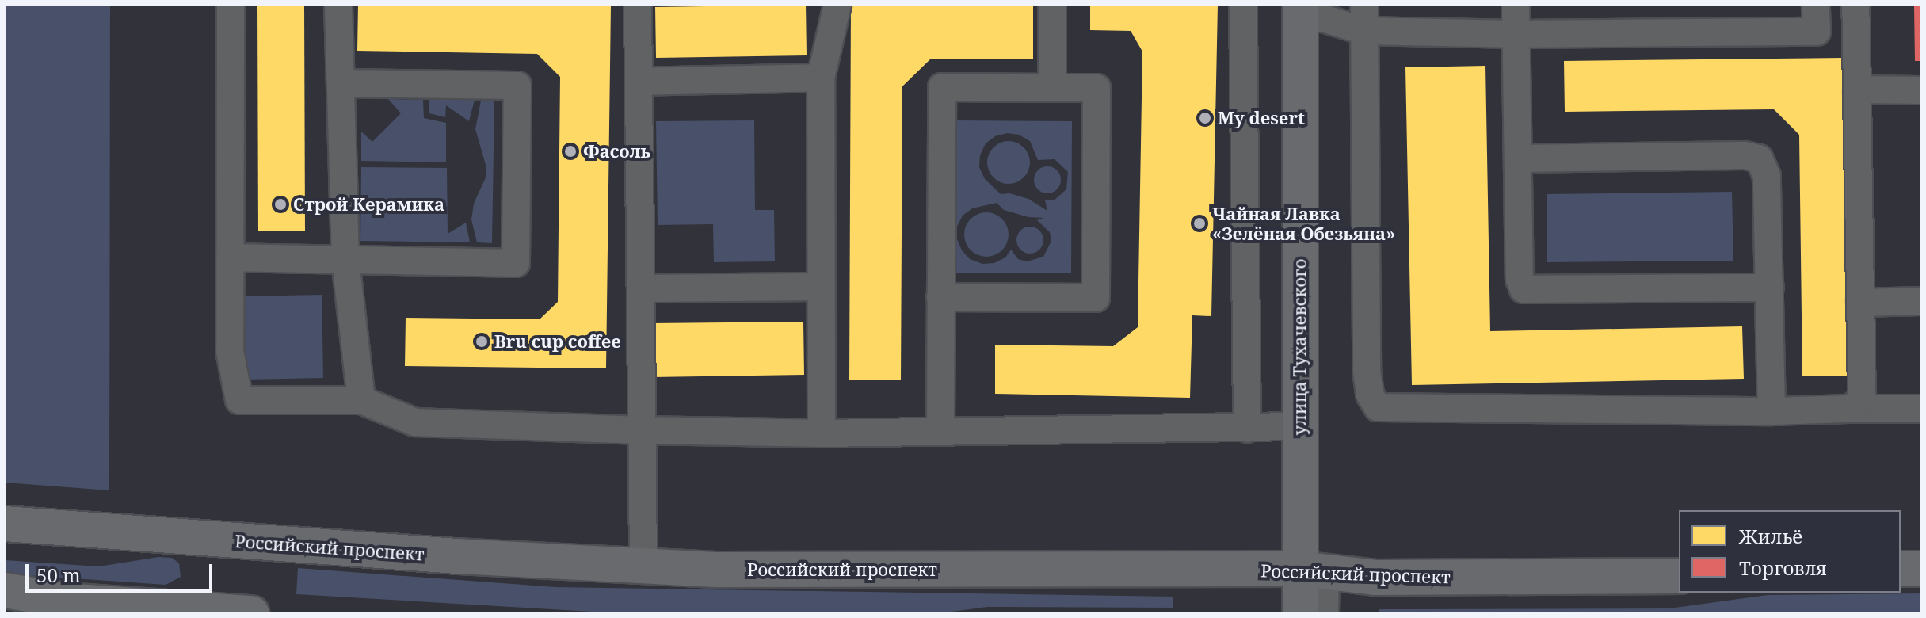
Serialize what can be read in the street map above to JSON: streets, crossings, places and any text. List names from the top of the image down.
{
  "streets": {
    "main road": ["улица Тухачевского", "Российский проспект"]
  },
  "crossings": [
    ["улица Тухачевского", "Российский проспект"]
  ],
  "places": [
    "My desert",
    "Фасоль",
    "Строй Керамика",
    "Чайная Лавка «Зелёная Обезьяна»",
    "Bru cup coffee"
  ],
  "legend": ["Жильё", "Торговля"],
  "scale_bar": "50 m"
}
